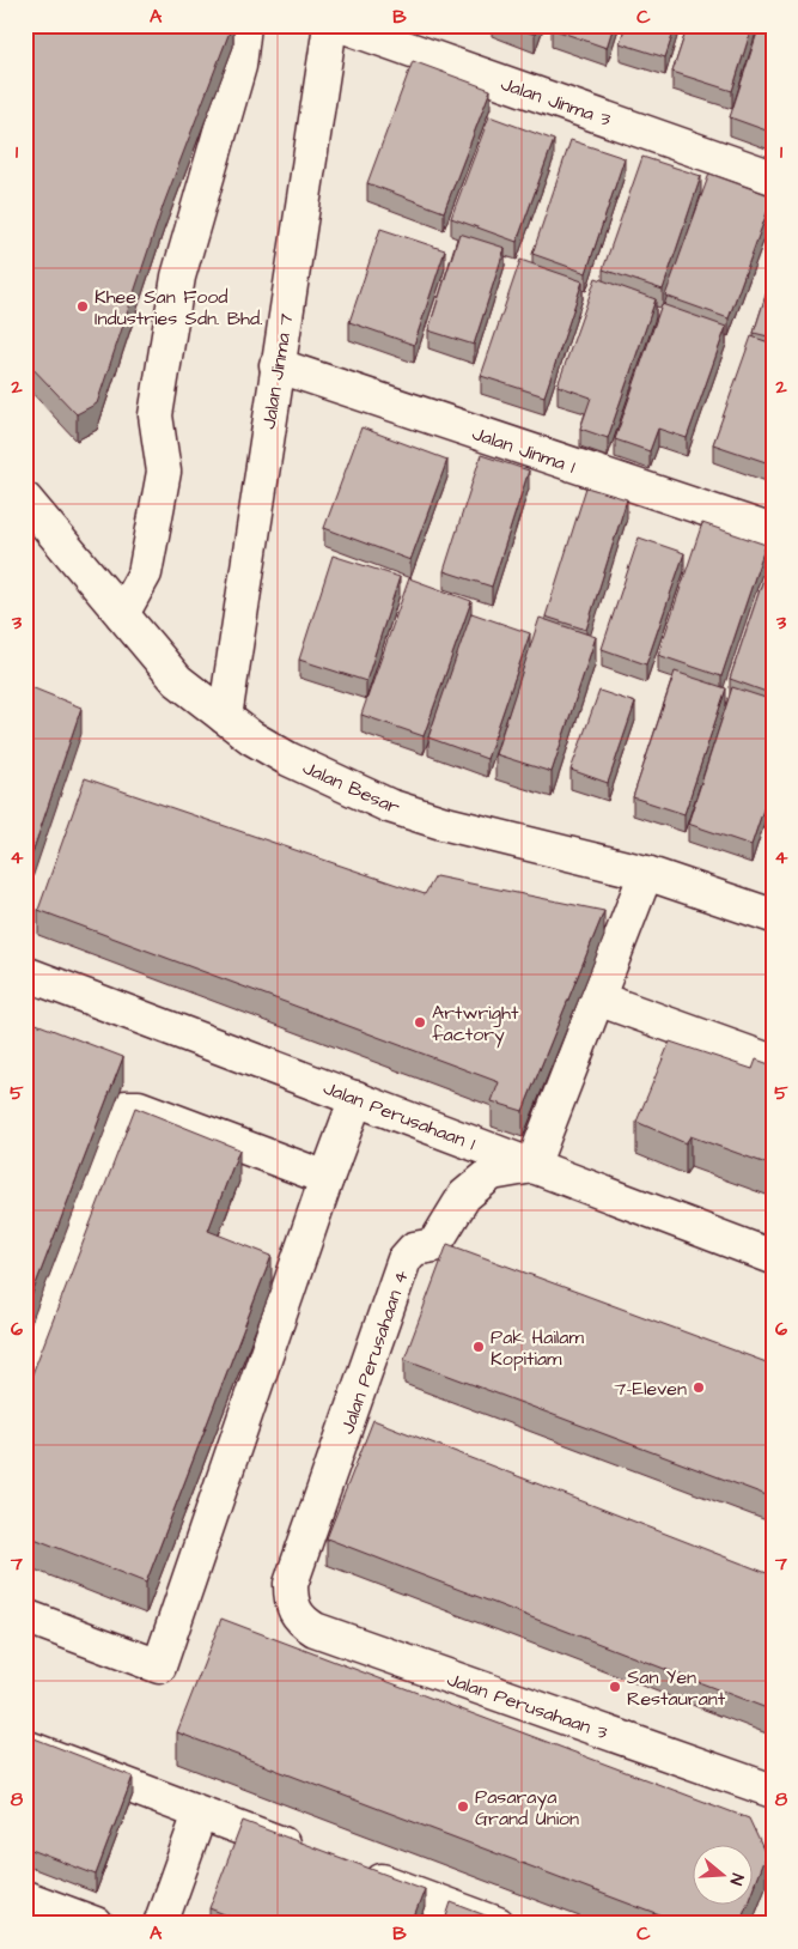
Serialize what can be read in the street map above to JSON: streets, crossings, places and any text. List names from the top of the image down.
{
  "streets": {
    "street": [
      "Jalan Jinma 3",
      "Jalan Jinma 7",
      "Jalan Jinma 1",
      "Jalan Besar",
      "Jalan Perusahaan 1",
      "Jalan Perusahaan 4",
      "Jalan Perusahaan 3"
    ]
  },
  "crossings": [
    ["Jalan Jinma 7", "Jalan Jinma 1"],
    ["Jalan Jinma 7", "Jalan Besar"],
    ["Jalan Perusahaan 4", "Jalan Perusahaan 3"]
  ],
  "places": [
    "Khee San Food Industries Sdn. Bhd.",
    "Artwright factory",
    "Pak Hailam Kopitiam",
    "7-Eleven",
    "San Yen Restaurant",
    "Pasaraya Grand Union"
  ],
  "north": "right",
  "grid": {
    "columns": ["A", "B", "C"],
    "rows": [
      "1",
      "2",
      "3",
      "4",
      "5",
      "6",
      "7",
      "8"
    ]
  }
}
